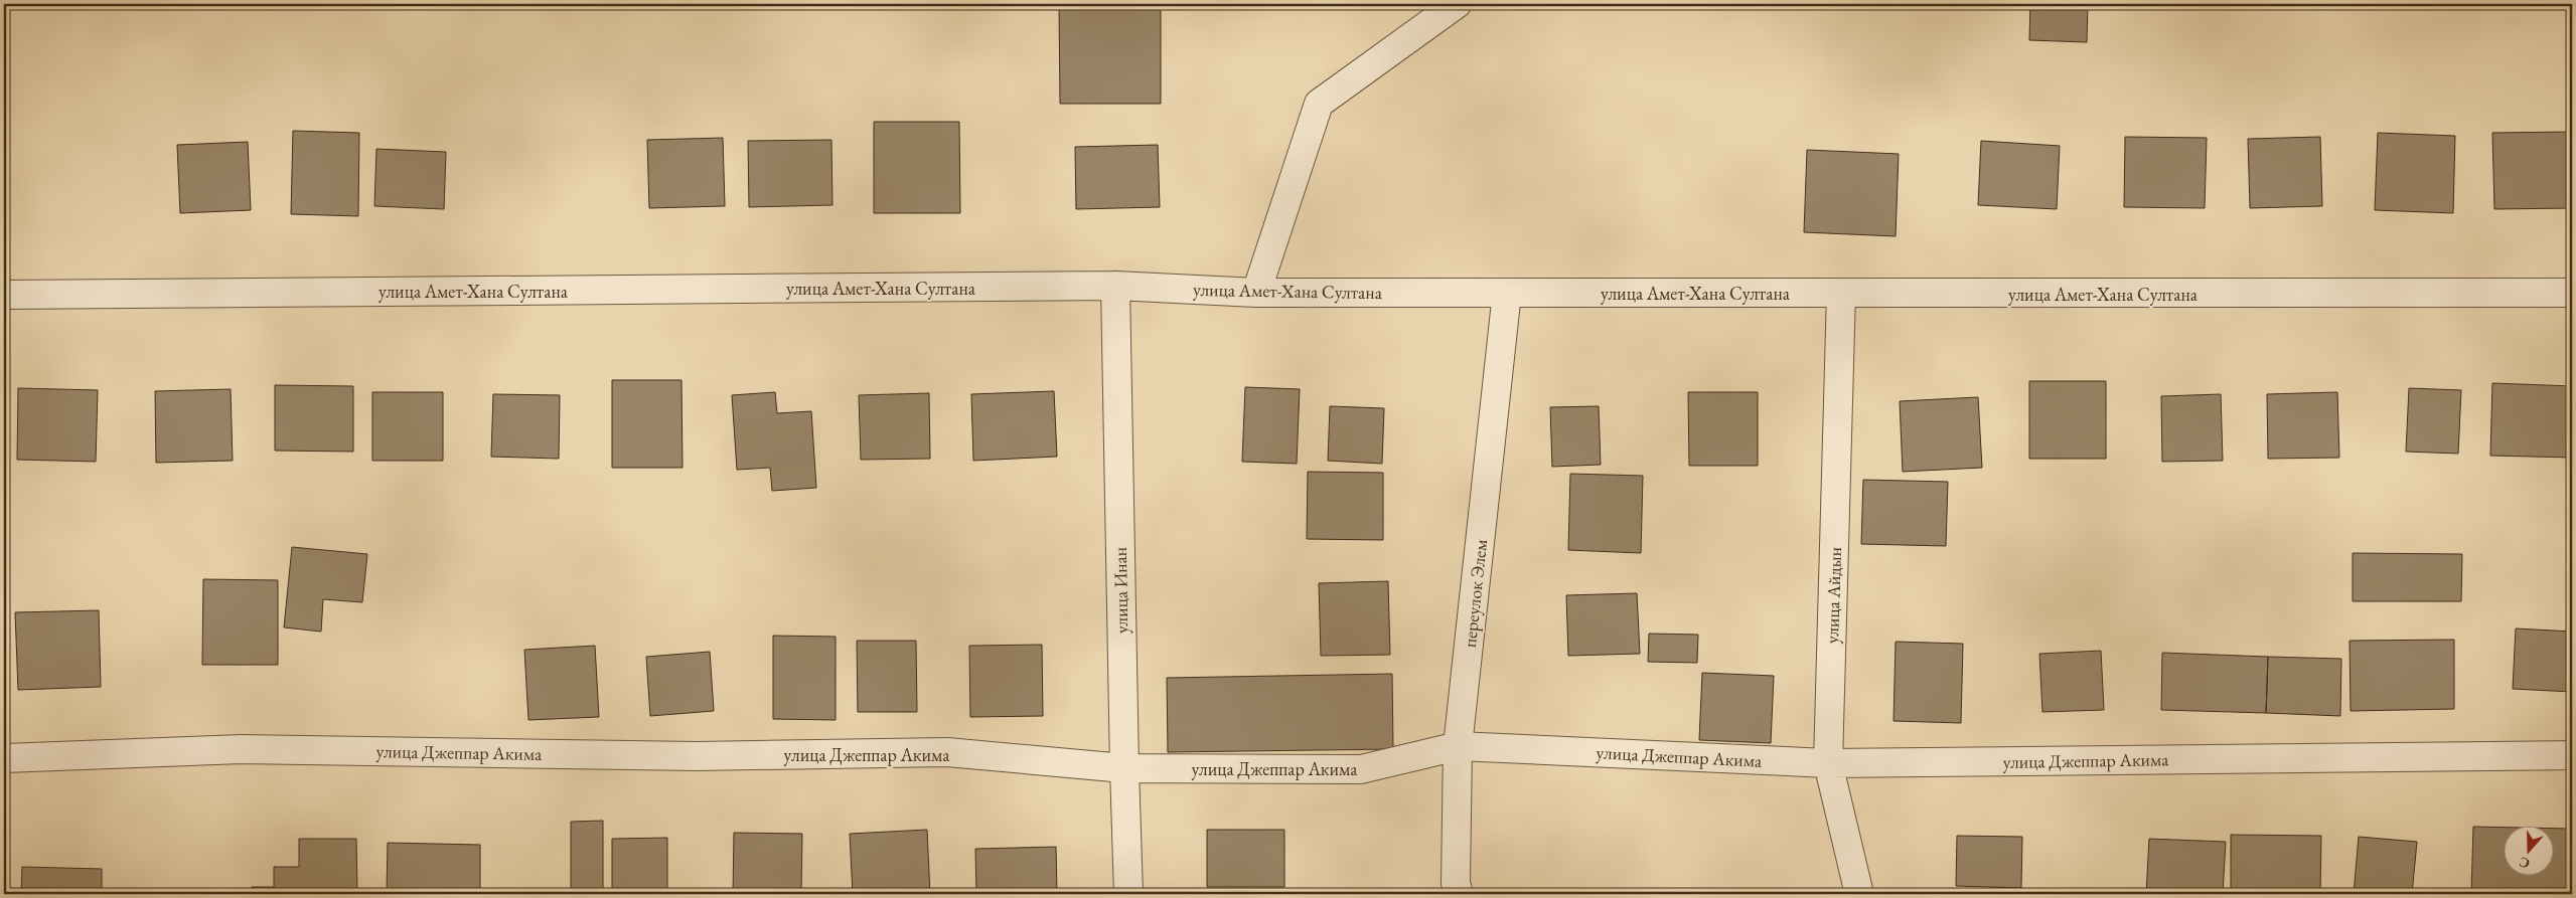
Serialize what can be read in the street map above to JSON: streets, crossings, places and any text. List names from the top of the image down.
{
  "streets": {
    "street": [
      "улица Амет-Хана Султана",
      "улица Инан",
      "переулок Элем",
      "улица Айдын",
      "улица Джеппар Акима"
    ]
  },
  "crossings": [
    ["улица Амет-Хана Султана", "улица Инан"],
    ["улица Амет-Хана Султана", "переулок Элем"],
    ["улица Амет-Хана Султана", "улица Айдын"],
    ["улица Инан", "улица Джеппар Акима"],
    ["переулок Элем", "улица Джеппар Акима"],
    ["улица Айдын", "улица Джеппар Акима"]
  ],
  "north": "bottom"
}
